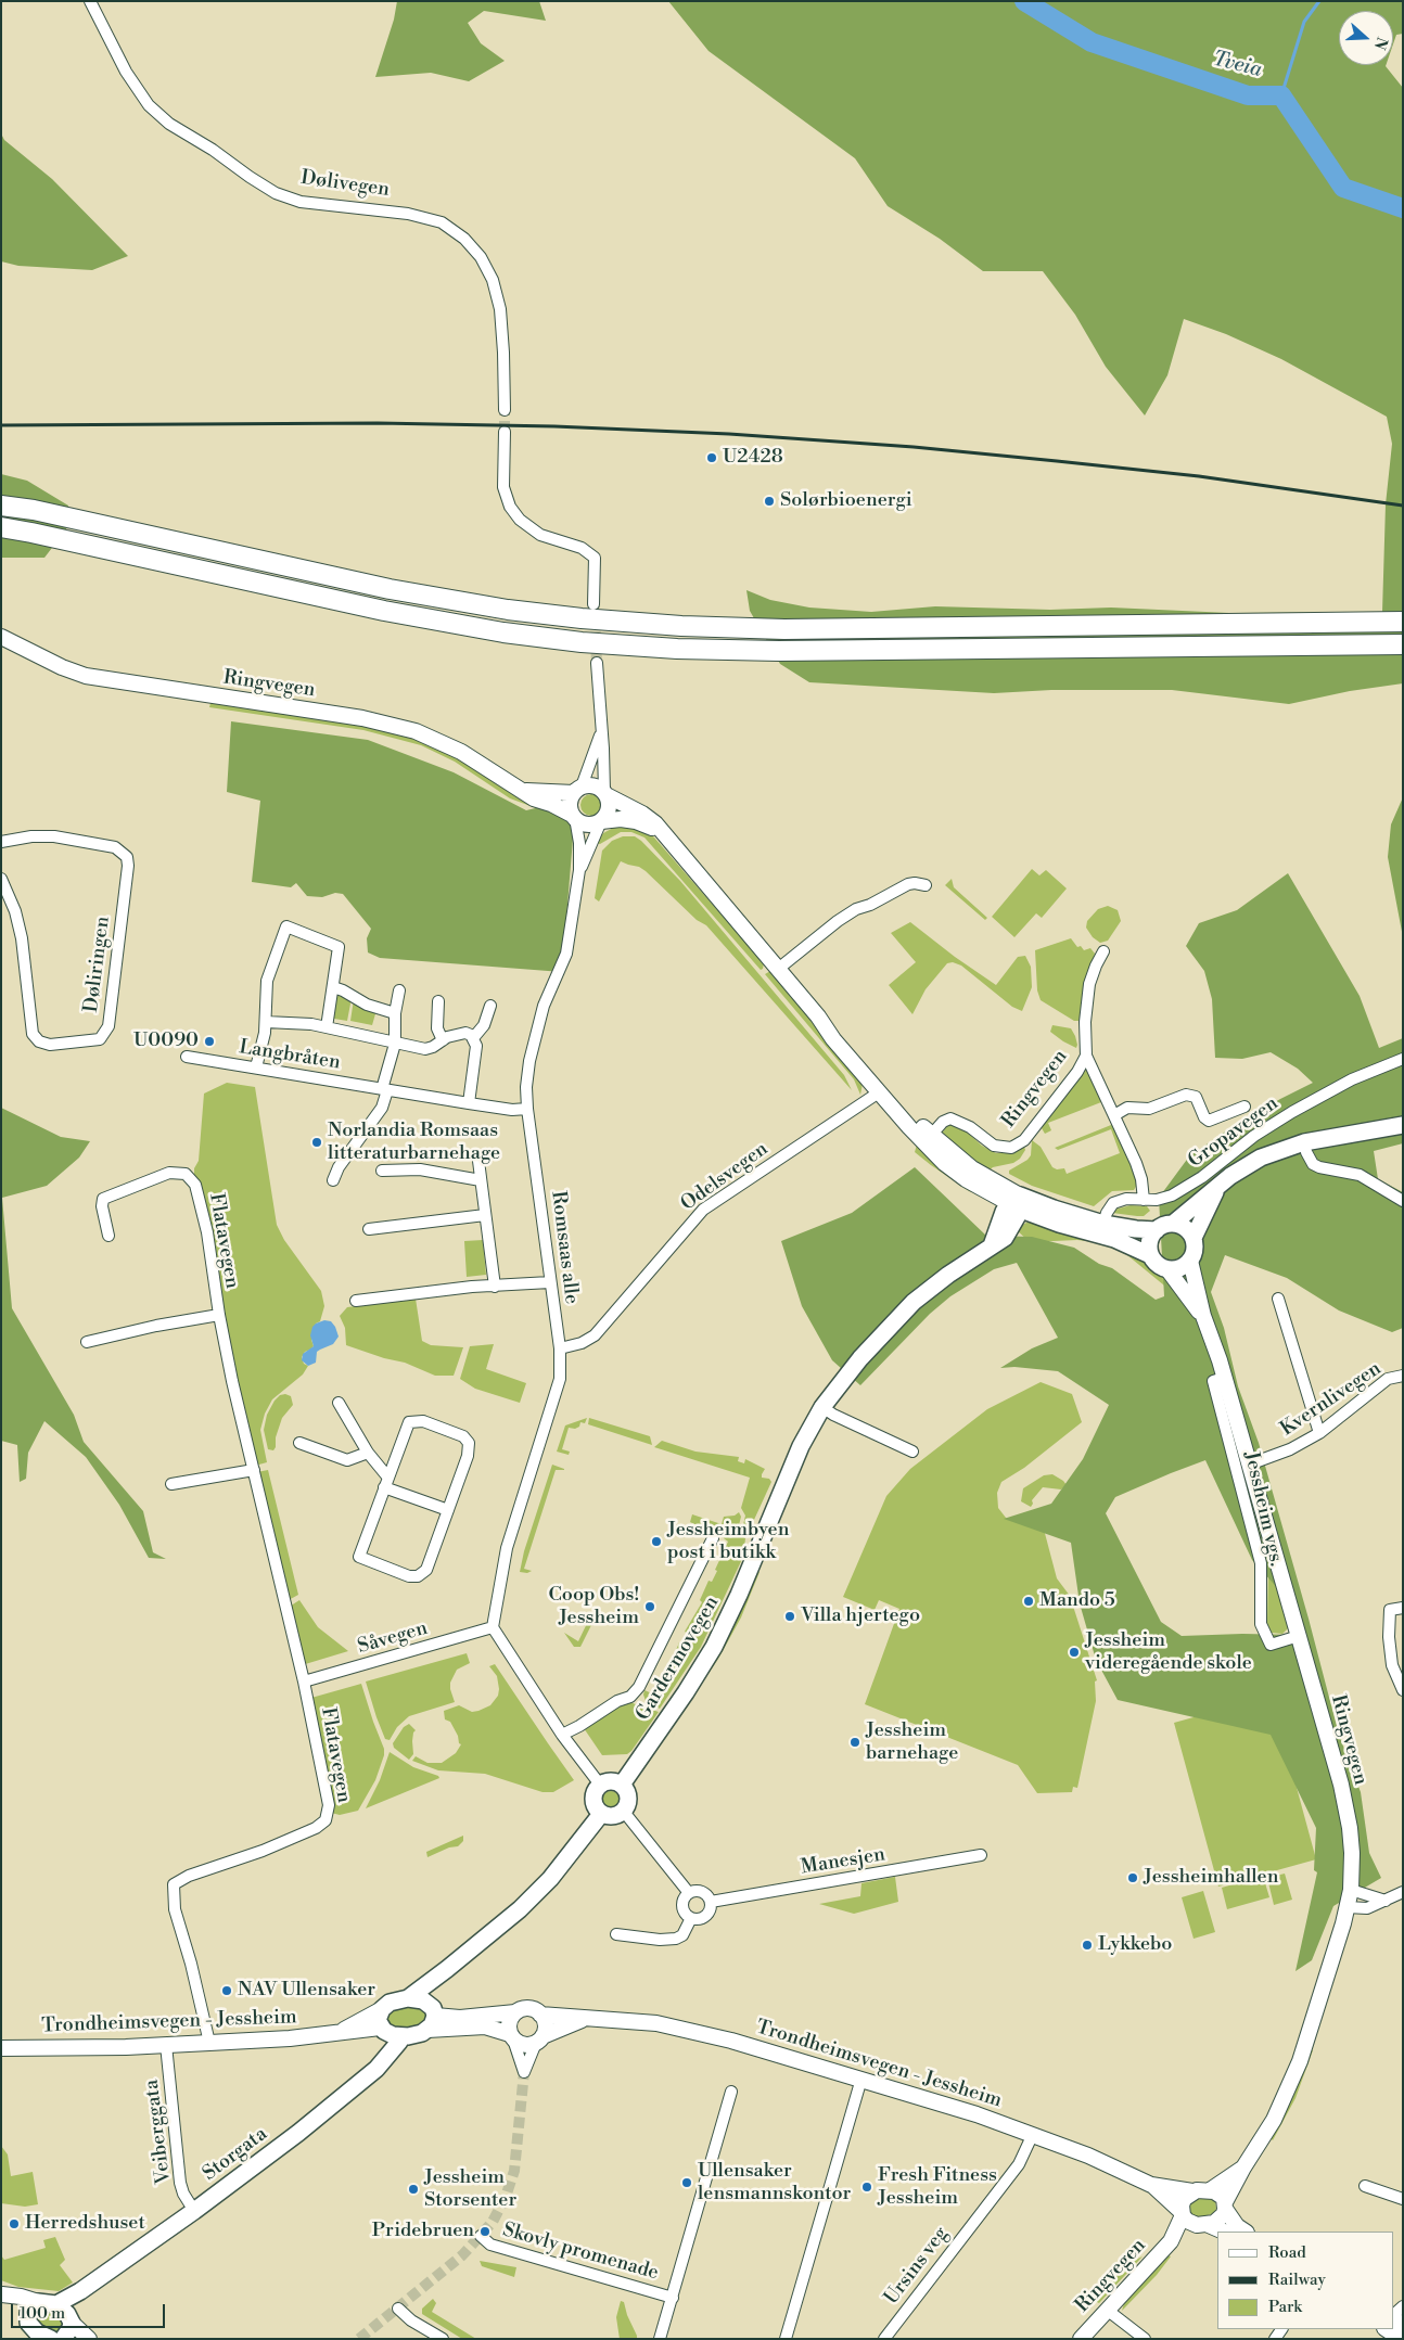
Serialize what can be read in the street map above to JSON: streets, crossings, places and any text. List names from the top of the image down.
{
  "streets": {
    "main road": [
      "Ringvegen",
      "Gardermovegen",
      "Trondheimsvegen - Jessheim",
      "Storgata"
    ],
    "street": [
      "Dølivegen",
      "Døliringen",
      "Langbråten",
      "Gropavegen",
      "Odelsvegen",
      "Flatavegen",
      "Romsaas alle",
      "Kvernlivegen",
      "Jessheim vgs.",
      "Såvegen",
      "Manesjen",
      "Veiberggata",
      "Skovly promenade",
      "Ursins veg"
    ]
  },
  "crossings": [
    ["Ringvegen", "Gropavegen"],
    ["Ringvegen", "Romsaas alle"],
    ["Ringvegen", "Kvernlivegen"],
    ["Ringvegen", "Jessheim vgs."],
    ["Ringvegen", "Trondheimsvegen - Jessheim"],
    ["Langbråten", "Romsaas alle"],
    ["Odelsvegen", "Romsaas alle"],
    ["Flatavegen", "Såvegen"],
    ["Flatavegen", "Trondheimsvegen - Jessheim"],
    ["Romsaas alle", "Såvegen"],
    ["Trondheimsvegen - Jessheim", "Veiberggata"],
    ["Trondheimsvegen - Jessheim", "Storgata"],
    ["Trondheimsvegen - Jessheim", "Ursins veg"],
    ["Veiberggata", "Storgata"]
  ],
  "water": ["Tveia"],
  "places": [
    "U2428",
    "Solørbioenergi",
    "U0090",
    "Norlandia Romsaas litteraturbarnehage",
    "Jessheimbyen post i butikk",
    "Mando 5",
    "Coop Obs! Jessheim",
    "Villa hjertego",
    "Jessheim videregående skole",
    "Jessheim barnehage",
    "Jessheimhallen",
    "Lykkebo",
    "NAV Ullensaker",
    "Ullensaker lensmannskontor",
    "Fresh Fitness Jessheim",
    "Jessheim Storsenter",
    "Herredshuset",
    "Pridebruen"
  ],
  "legend": ["Road", "Railway", "Park"],
  "scale_bar": "100 m",
  "north": "right"
}
